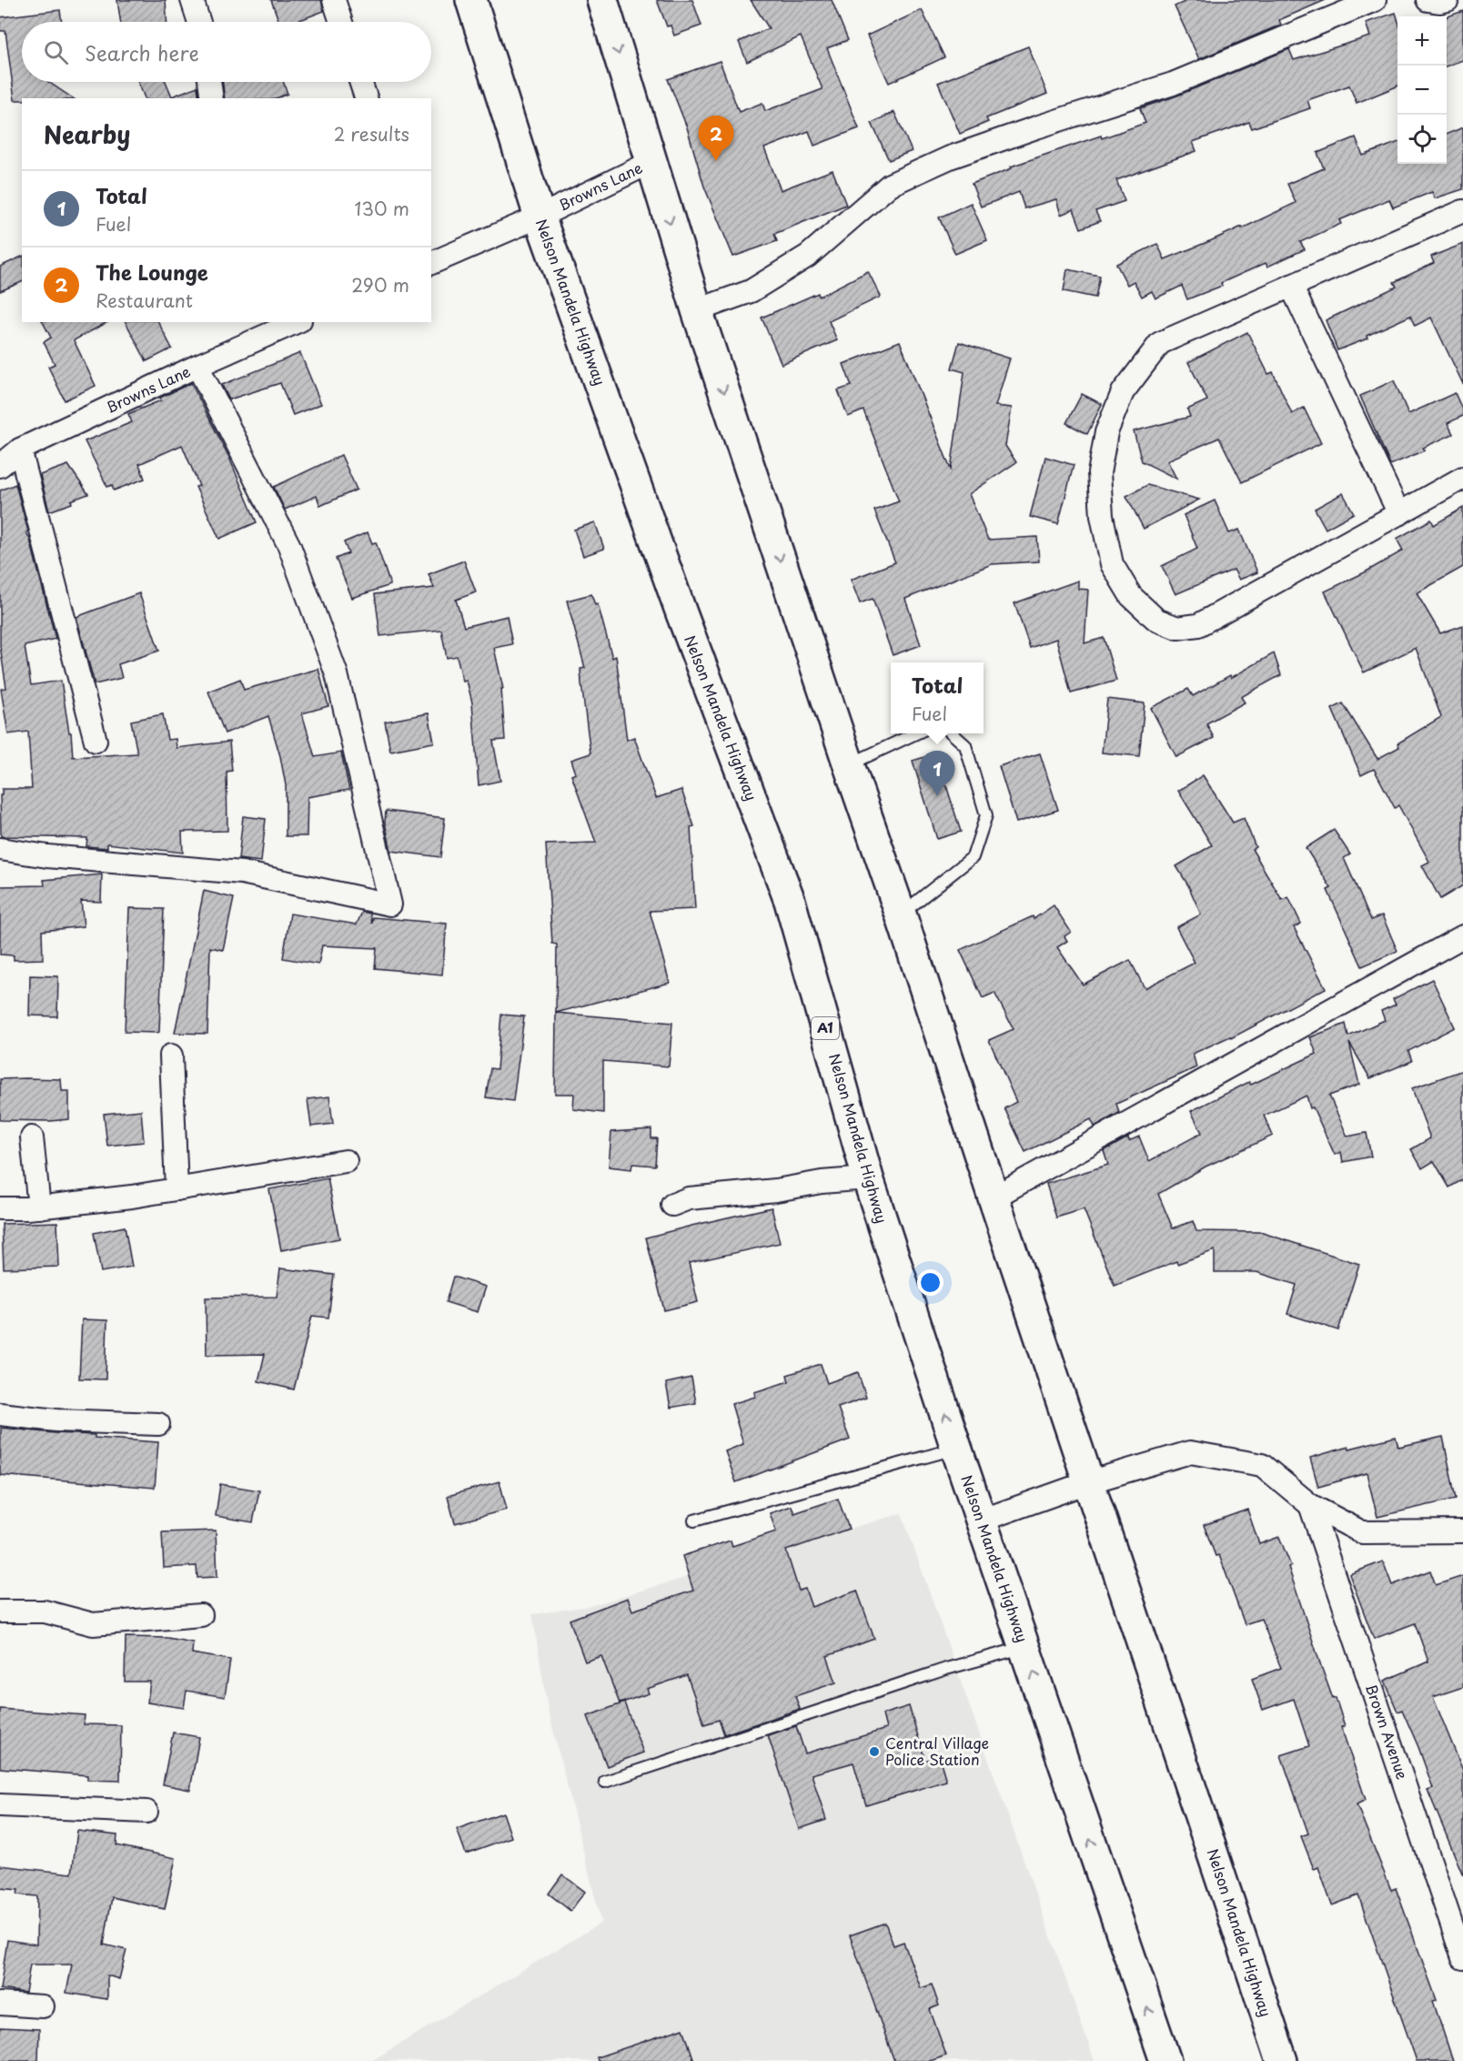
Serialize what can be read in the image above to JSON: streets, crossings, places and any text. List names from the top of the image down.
{
  "streets": {
    "highway": ["Nelson Mandela Highway", "A1"],
    "street": ["Browns Lane", "Brown Avenue"]
  },
  "crossings": [
    ["Browns Lane", "Nelson Mandela Highway"]
  ],
  "places": ["Central Village Police Station"],
  "page": {
    "map_buttons": ["+", "−"],
    "search": "Search here",
    "heading": ["Nearby", "2 results"],
    "pins": ["2", "1"],
    "list": [
      {
        "mark": "1",
        "name": "Total",
        "note": "Fuel",
        "value": "130 m"
      },
      {
        "mark": "2",
        "name": "The Lounge",
        "note": "Restaurant",
        "value": "290 m"
      }
    ],
    "popup": ["Total", "Fuel"]
  }
}
